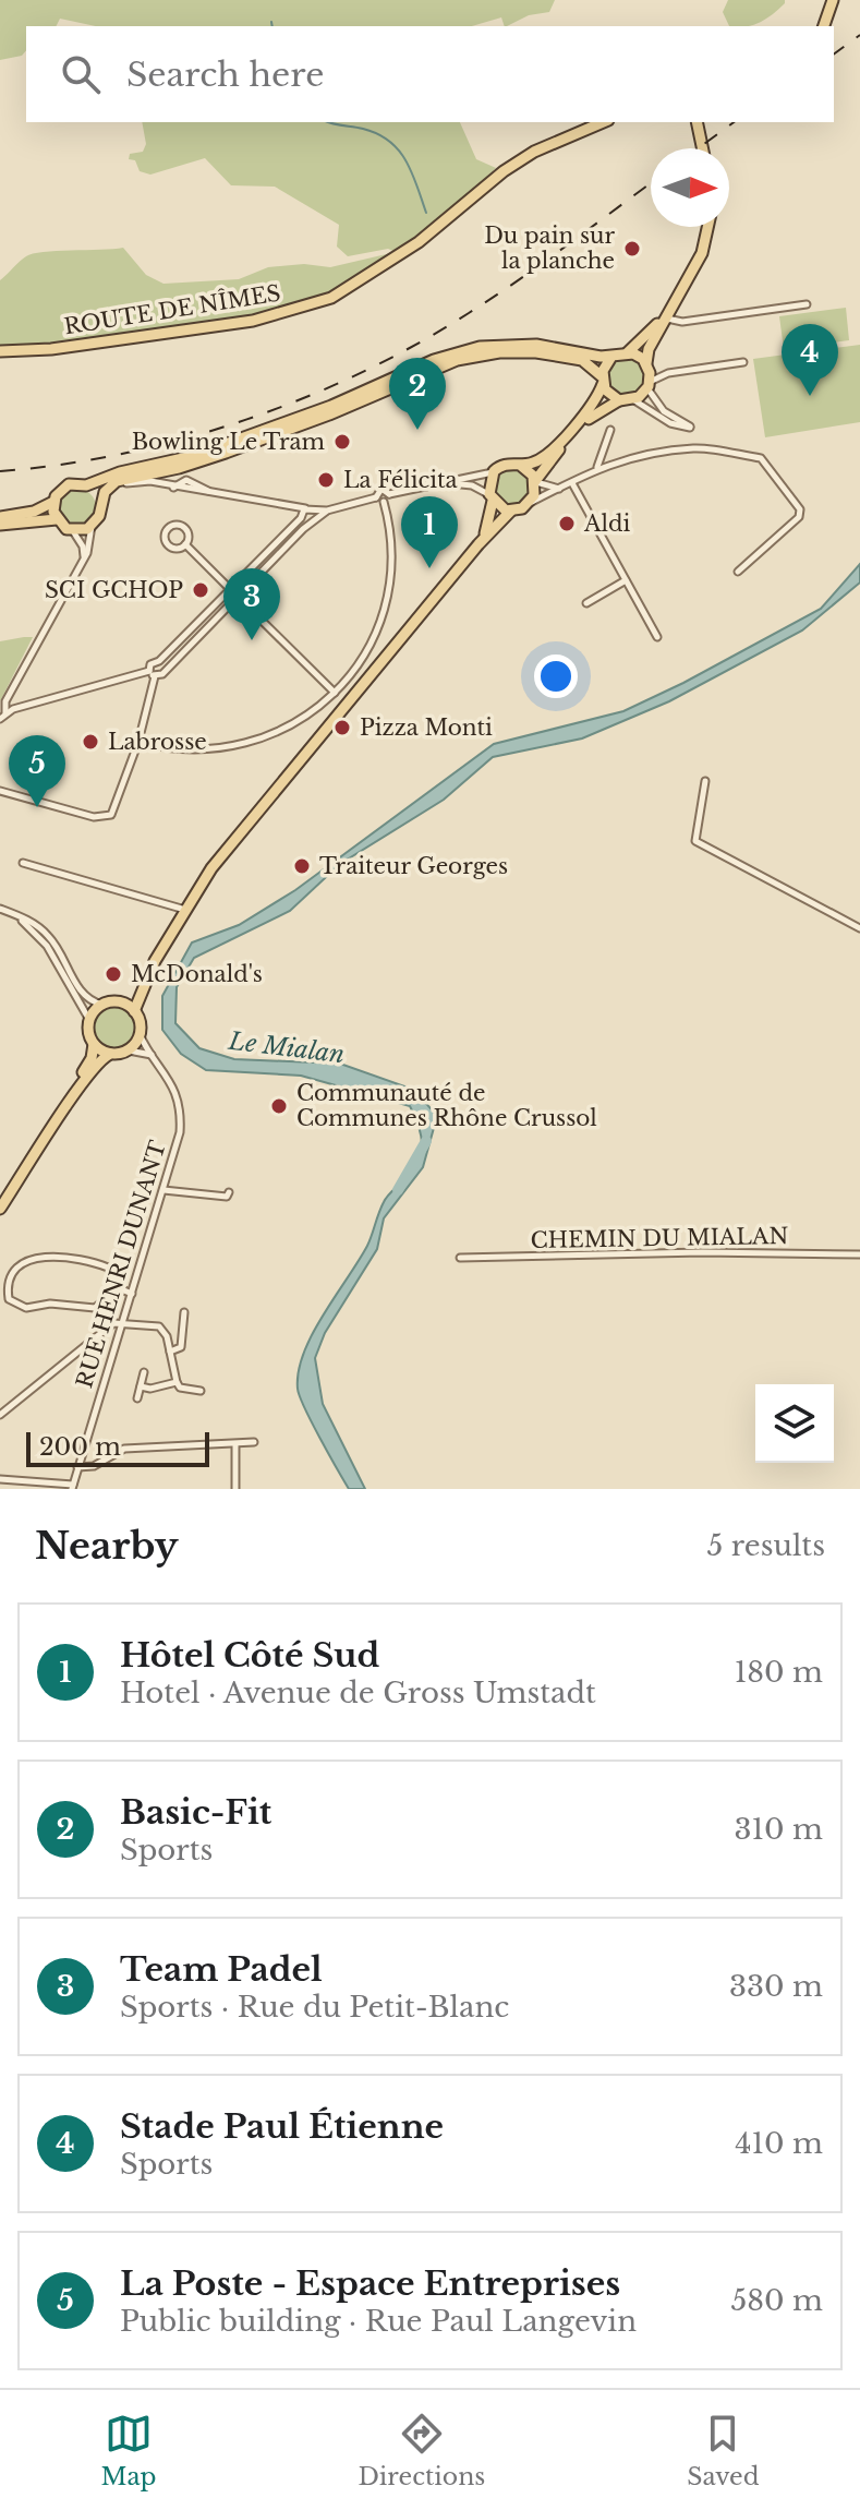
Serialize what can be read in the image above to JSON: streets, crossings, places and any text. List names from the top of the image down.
{
  "streets": {
    "main road": ["ROUTE DE NÎMES"],
    "street": ["CHEMIN DU MIALAN", "RUE HENRI DUNANT"]
  },
  "water": ["Le Mialan"],
  "places": [
    "Du pain sur la planche",
    "Bowling Le Tram",
    "La Félicita",
    "Aldi",
    "SCI GCHOP",
    "Pizza Monti",
    "Labrosse",
    "Traiteur Georges",
    "McDonald's",
    "Communauté de Communes Rhône Crussol"
  ],
  "scale_bar": "200 m",
  "north": "right",
  "page": {
    "search": "Search here",
    "pins": [
      "4",
      "2",
      "1",
      "3",
      "5"
    ],
    "scale": "200 m",
    "heading": ["Nearby", "5 results"],
    "list": [
      {
        "mark": "1",
        "name": "Hôtel Côté Sud",
        "note": "Hotel · Avenue de Gross Umstadt",
        "value": "180 m"
      },
      {
        "mark": "2",
        "name": "Basic-Fit",
        "note": "Sports",
        "value": "310 m"
      },
      {
        "mark": "3",
        "name": "Team Padel",
        "note": "Sports · Rue du Petit-Blanc",
        "value": "330 m"
      },
      {
        "mark": "4",
        "name": "Stade Paul Étienne",
        "note": "Sports",
        "value": "410 m"
      },
      {
        "mark": "5",
        "name": "La Poste - Espace Entreprises",
        "note": "Public building · Rue Paul Langevin",
        "value": "580 m"
      }
    ],
    "nav": ["Map", "Directions", "Saved"]
  }
}
